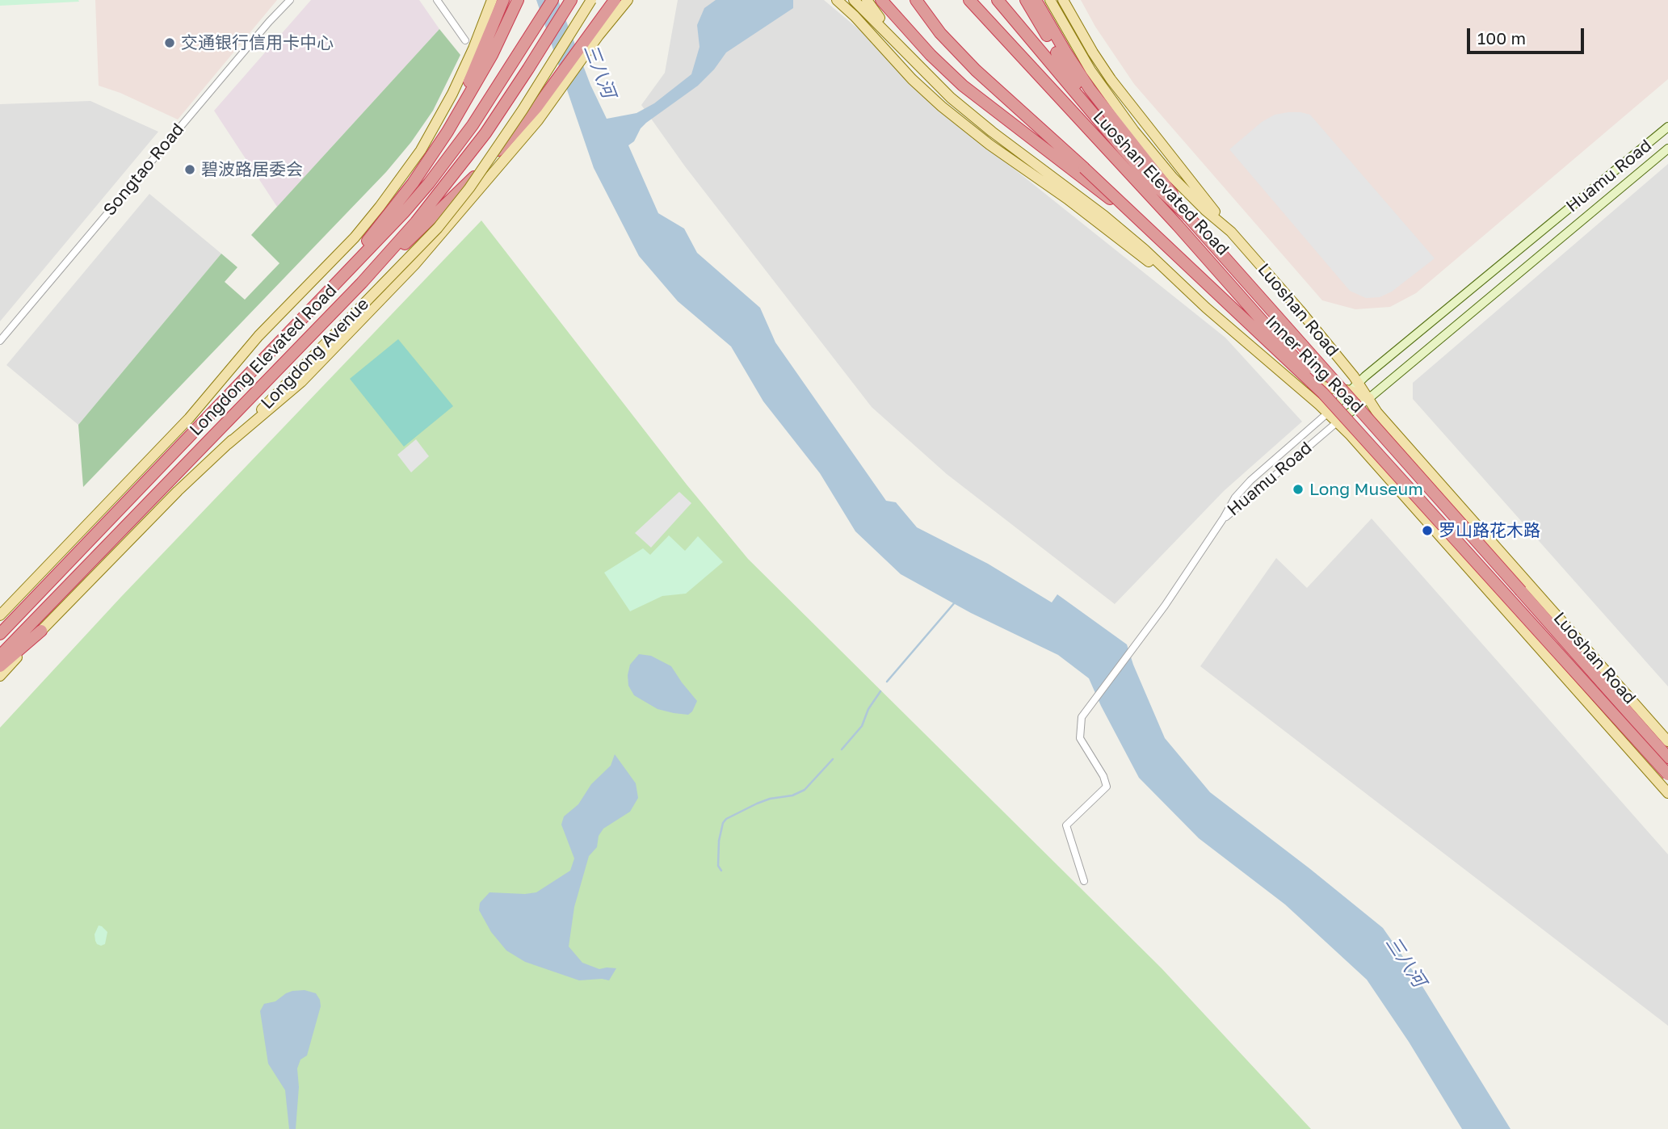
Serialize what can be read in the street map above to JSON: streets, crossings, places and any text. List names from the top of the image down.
{
  "streets": {
    "highway": ["Luoshan Elevated Road", "Longdong Elevated Road", "Inner Ring Road"],
    "main road": ["Huamu Road", "Luoshan Road", "Longdong Avenue"],
    "street": ["Songtao Road"]
  },
  "crossings": [
    ["Huamu Road", "Luoshan Road"],
    ["Luoshan Elevated Road", "Inner Ring Road"]
  ],
  "water": ["三八河"],
  "places": [
    "交通银行信用卡中心",
    "碧波路居委会",
    "Long Museum",
    "罗山路花木路"
  ],
  "scale_bar": "100 m"
}
